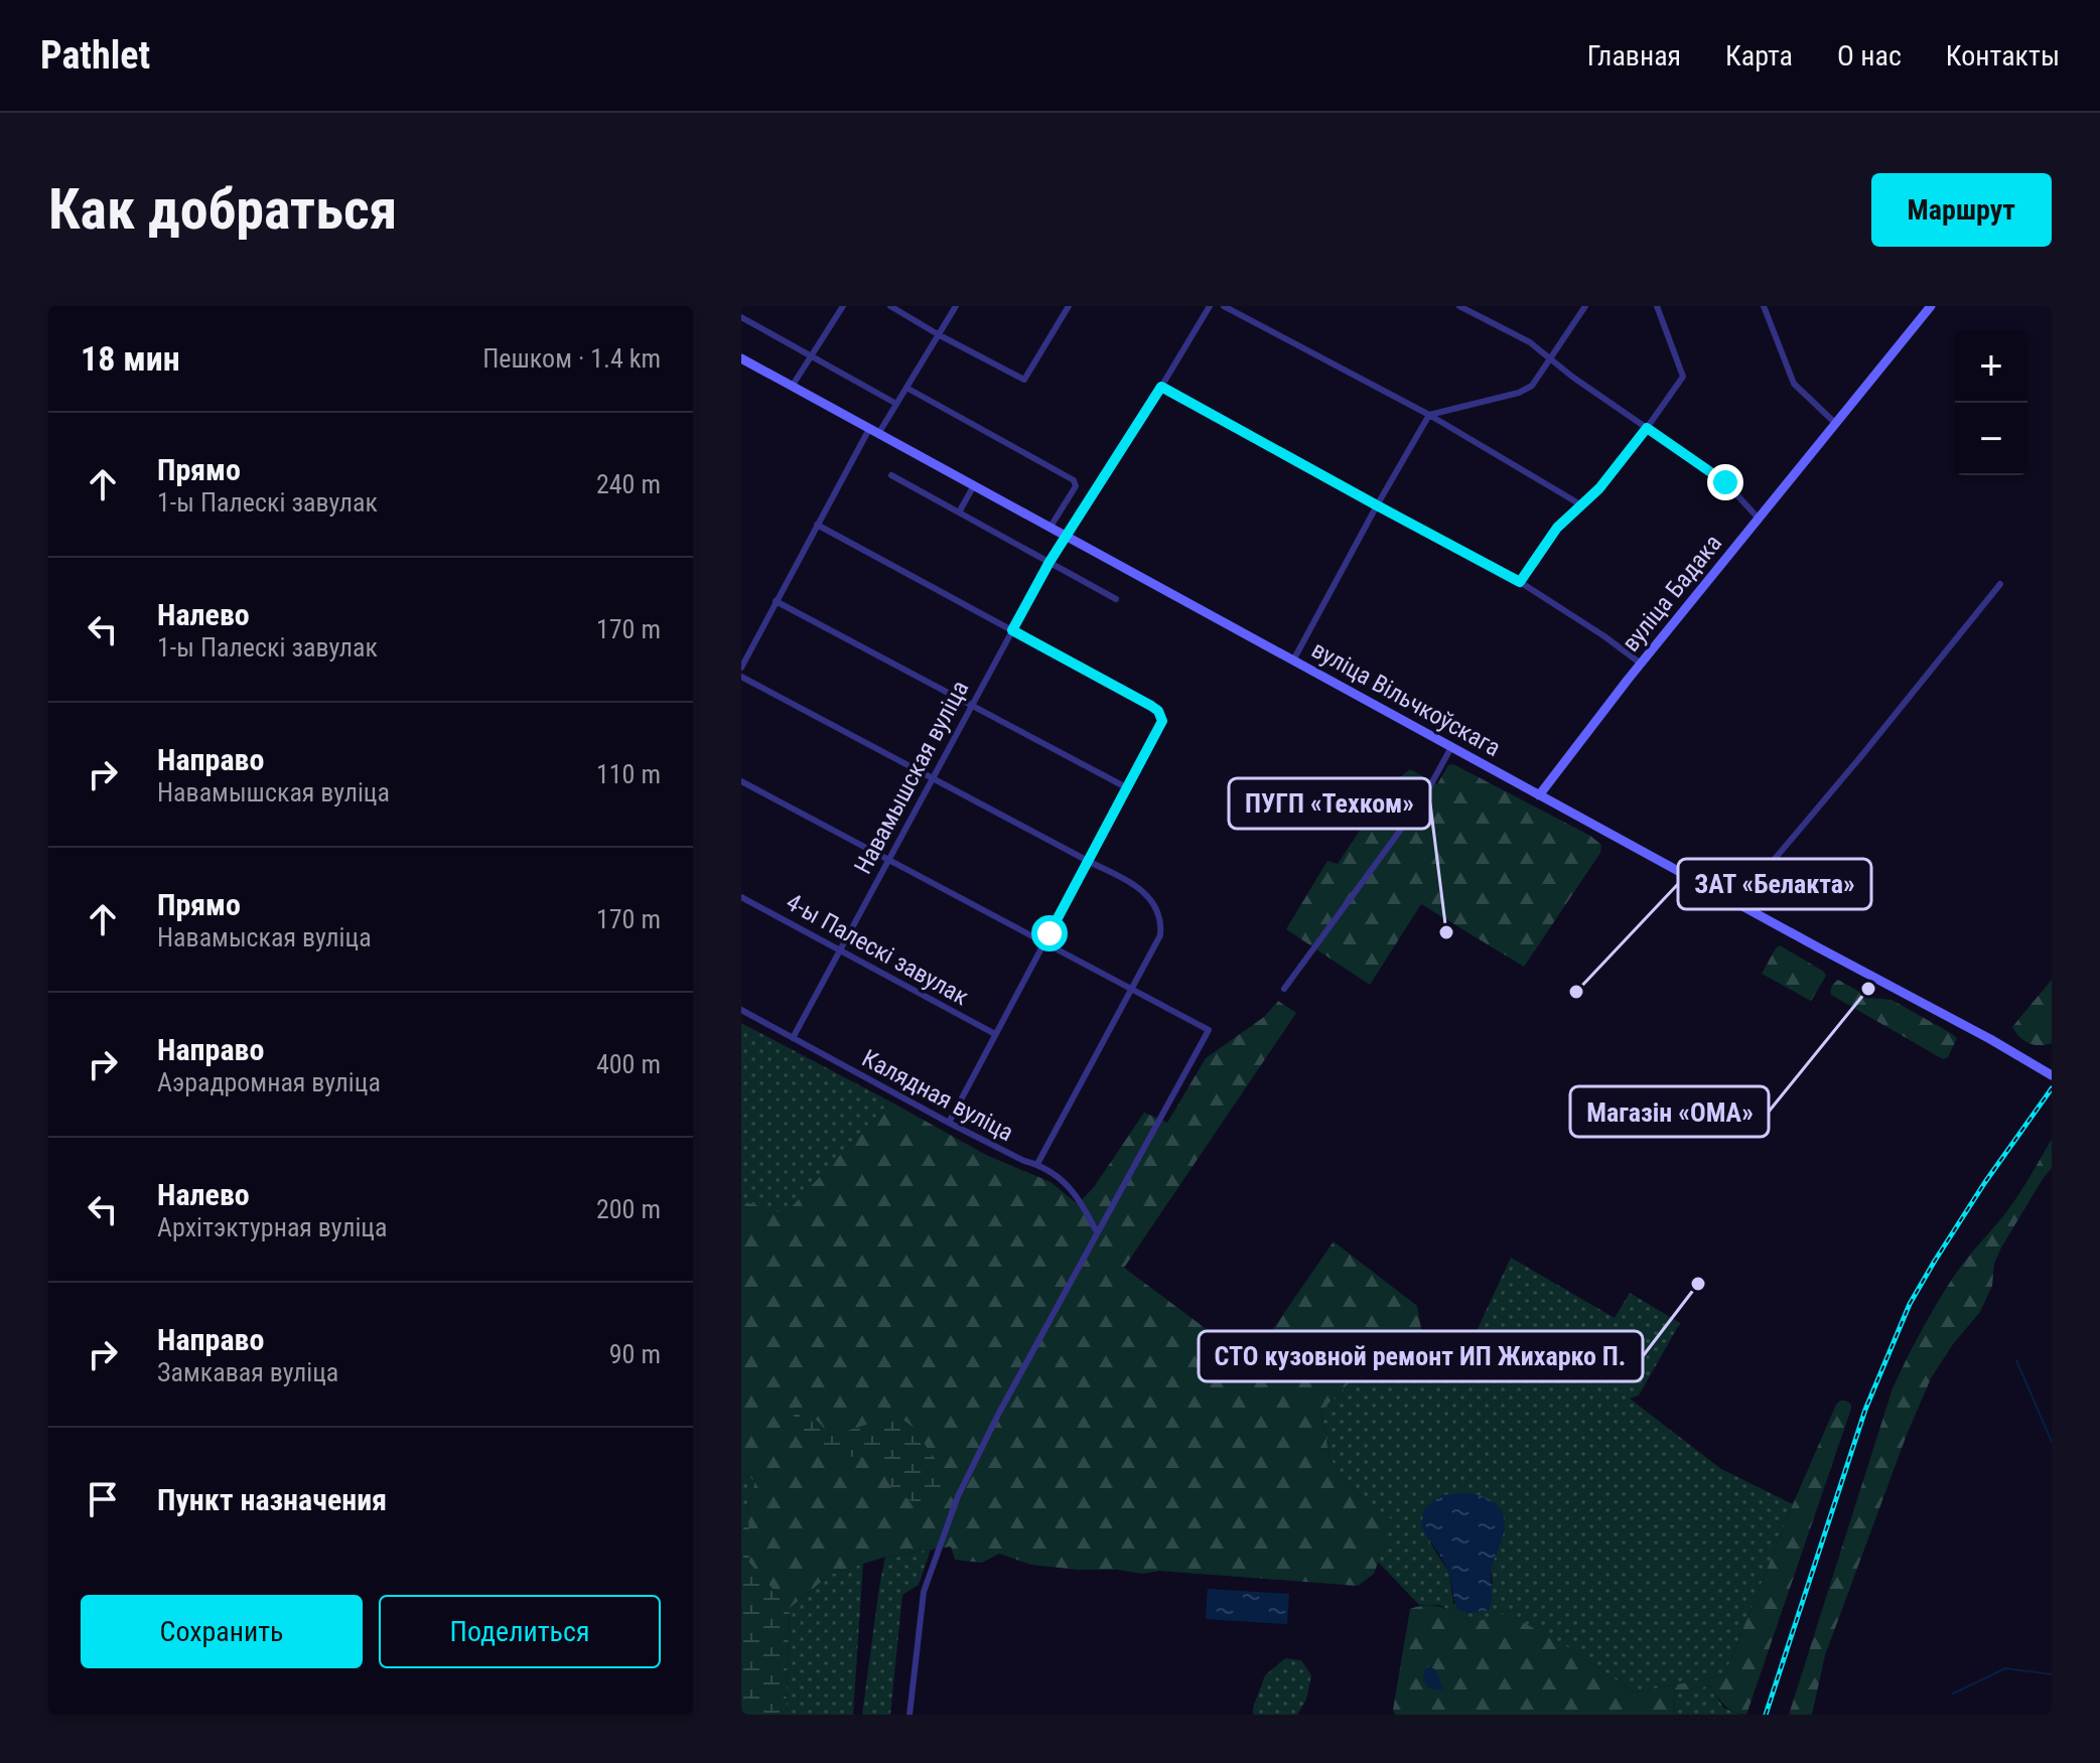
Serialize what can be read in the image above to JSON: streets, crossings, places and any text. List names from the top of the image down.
{
  "streets": {
    "main road": ["вуліца Бадака", "вуліца Вільчкоўскага"],
    "street": ["Навамышская вуліца", "4-ы Палескі завулак", "Калядная вуліца"]
  },
  "crossings": [
    ["вуліца Бадака", "вуліца Вільчкоўскага"],
    ["вуліца Вільчкоўскага", "Навамышская вуліца"],
    ["Навамышская вуліца", "4-ы Палескі завулак"],
    ["Навамышская вуліца", "Калядная вуліца"]
  ],
  "places": [
    "ПУГП «Техком»",
    "Магазін «ОМА»",
    "ЗАТ «Белакта»",
    "СТО кузовной ремонт ИП Жихарко П."
  ],
  "page": {
    "header": "Pathlet",
    "nav": [
      "Главная",
      "Карта",
      "О нас",
      "Контакты"
    ],
    "buttons": [
      "Маршрут",
      ["Сохранить", "Поделиться"]
    ],
    "title": "Как добраться",
    "heading": ["18 мин", "Пешком · 1.4 km"],
    "map_buttons": ["+", "−"],
    "list": [
      ["Прямо", "1-ы Палескі завулак", "240 m"],
      ["Налево", "1-ы Палескі завулак", "170 m"],
      ["Направо", "Навамышская вуліца", "110 m"],
      ["Прямо", "Навамыская вуліца", "170 m"],
      ["Направо", "Аэрадромная вуліца", "400 m"],
      ["Налево", "Архітэктурная вуліца", "200 m"],
      ["Направо", "Замкавая вуліца", "90 m"],
      "Пункт назначения"
    ]
  }
}
